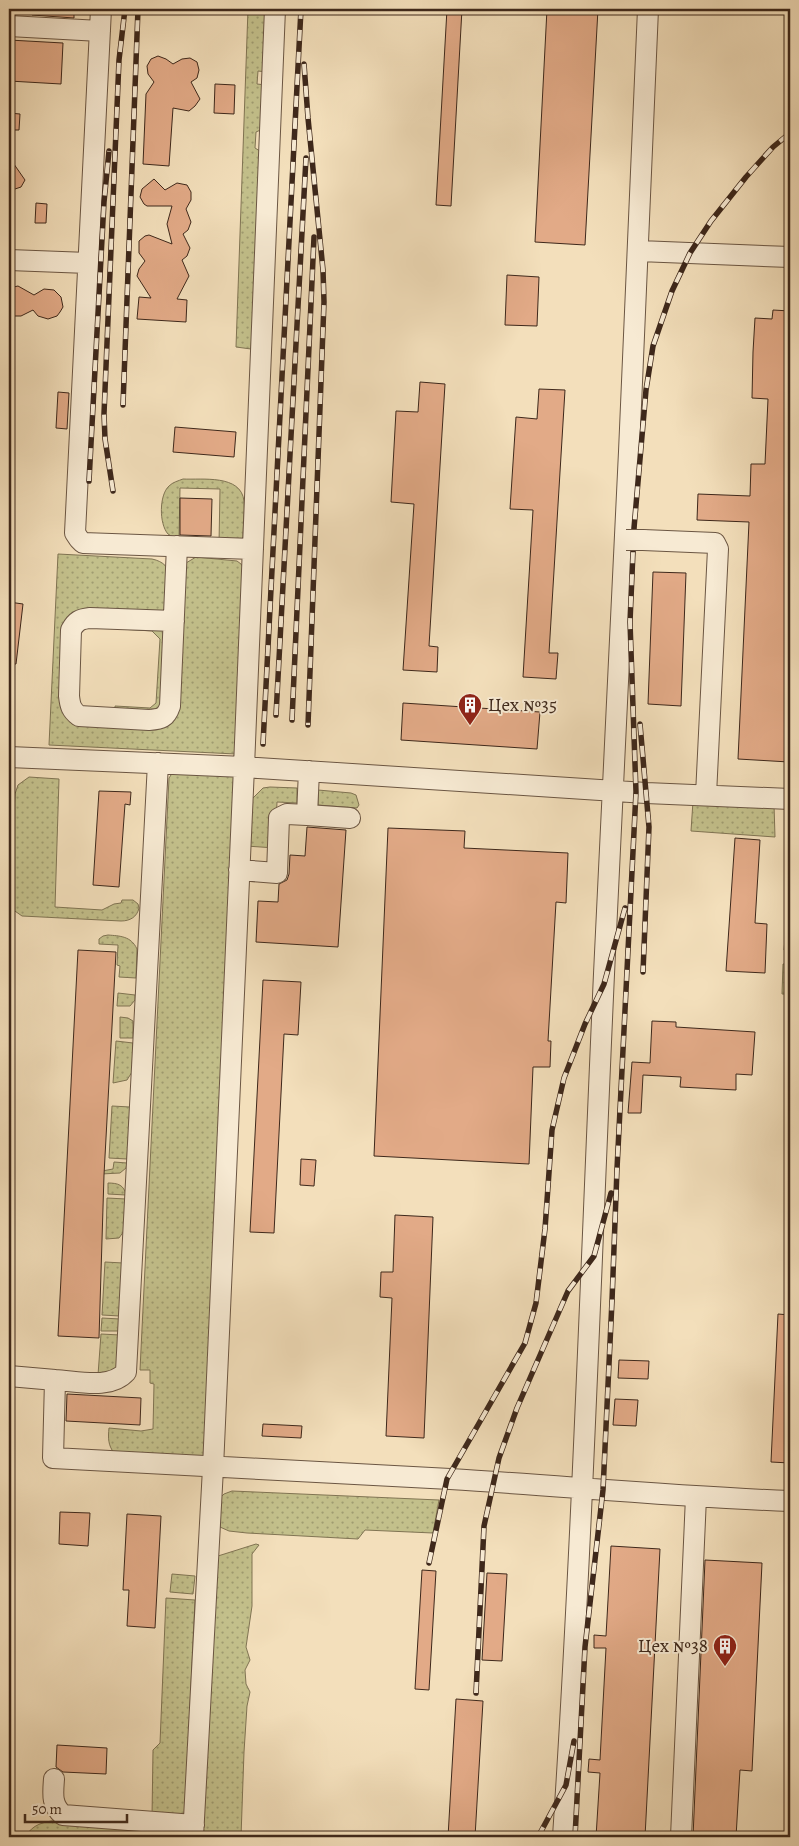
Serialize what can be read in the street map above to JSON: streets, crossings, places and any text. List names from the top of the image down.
{
  "places": {
    "building": ["Цех №35", "Цех №38"]
  },
  "scale_bar": "50 m"
}
